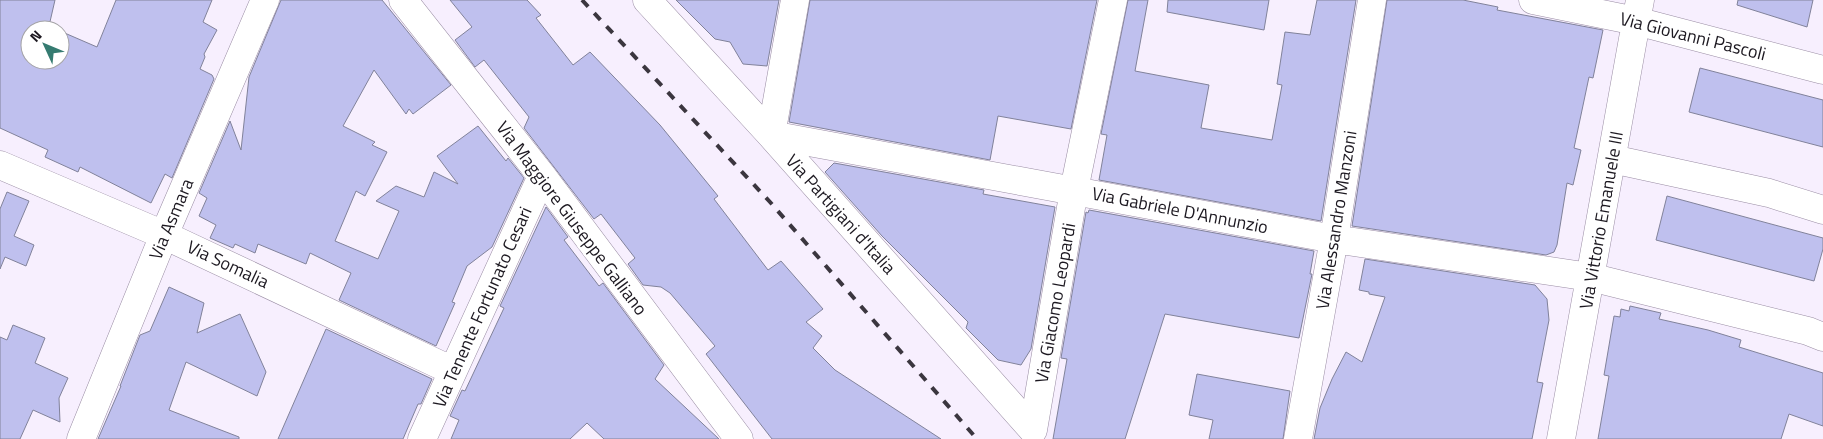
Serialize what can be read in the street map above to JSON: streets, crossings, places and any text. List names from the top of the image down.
{
  "streets": {
    "street": [
      "Via Giovanni Pascoli",
      "Via Gabriele D'Annunzio",
      "Via Partigiani d'Italia",
      "Via Maggiore Giuseppe Galliano",
      "Via Asmara",
      "Via Alessandro Manzoni",
      "Via Vittorio Emanuele III",
      "Via Somalia",
      "Via Giacomo Leopardi",
      "Via Tenente Fortunato Cesari"
    ]
  },
  "crossings": [
    ["Via Giovanni Pascoli", "Via Vittorio Emanuele III"],
    ["Via Gabriele D'Annunzio", "Via Partigiani d'Italia"],
    ["Via Gabriele D'Annunzio", "Via Alessandro Manzoni"],
    ["Via Gabriele D'Annunzio", "Via Vittorio Emanuele III"],
    ["Via Gabriele D'Annunzio", "Via Giacomo Leopardi"],
    ["Via Partigiani d'Italia", "Via Giacomo Leopardi"],
    ["Via Maggiore Giuseppe Galliano", "Via Tenente Fortunato Cesari"],
    ["Via Asmara", "Via Somalia"],
    ["Via Somalia", "Via Tenente Fortunato Cesari"]
  ],
  "north": "top left"
}
